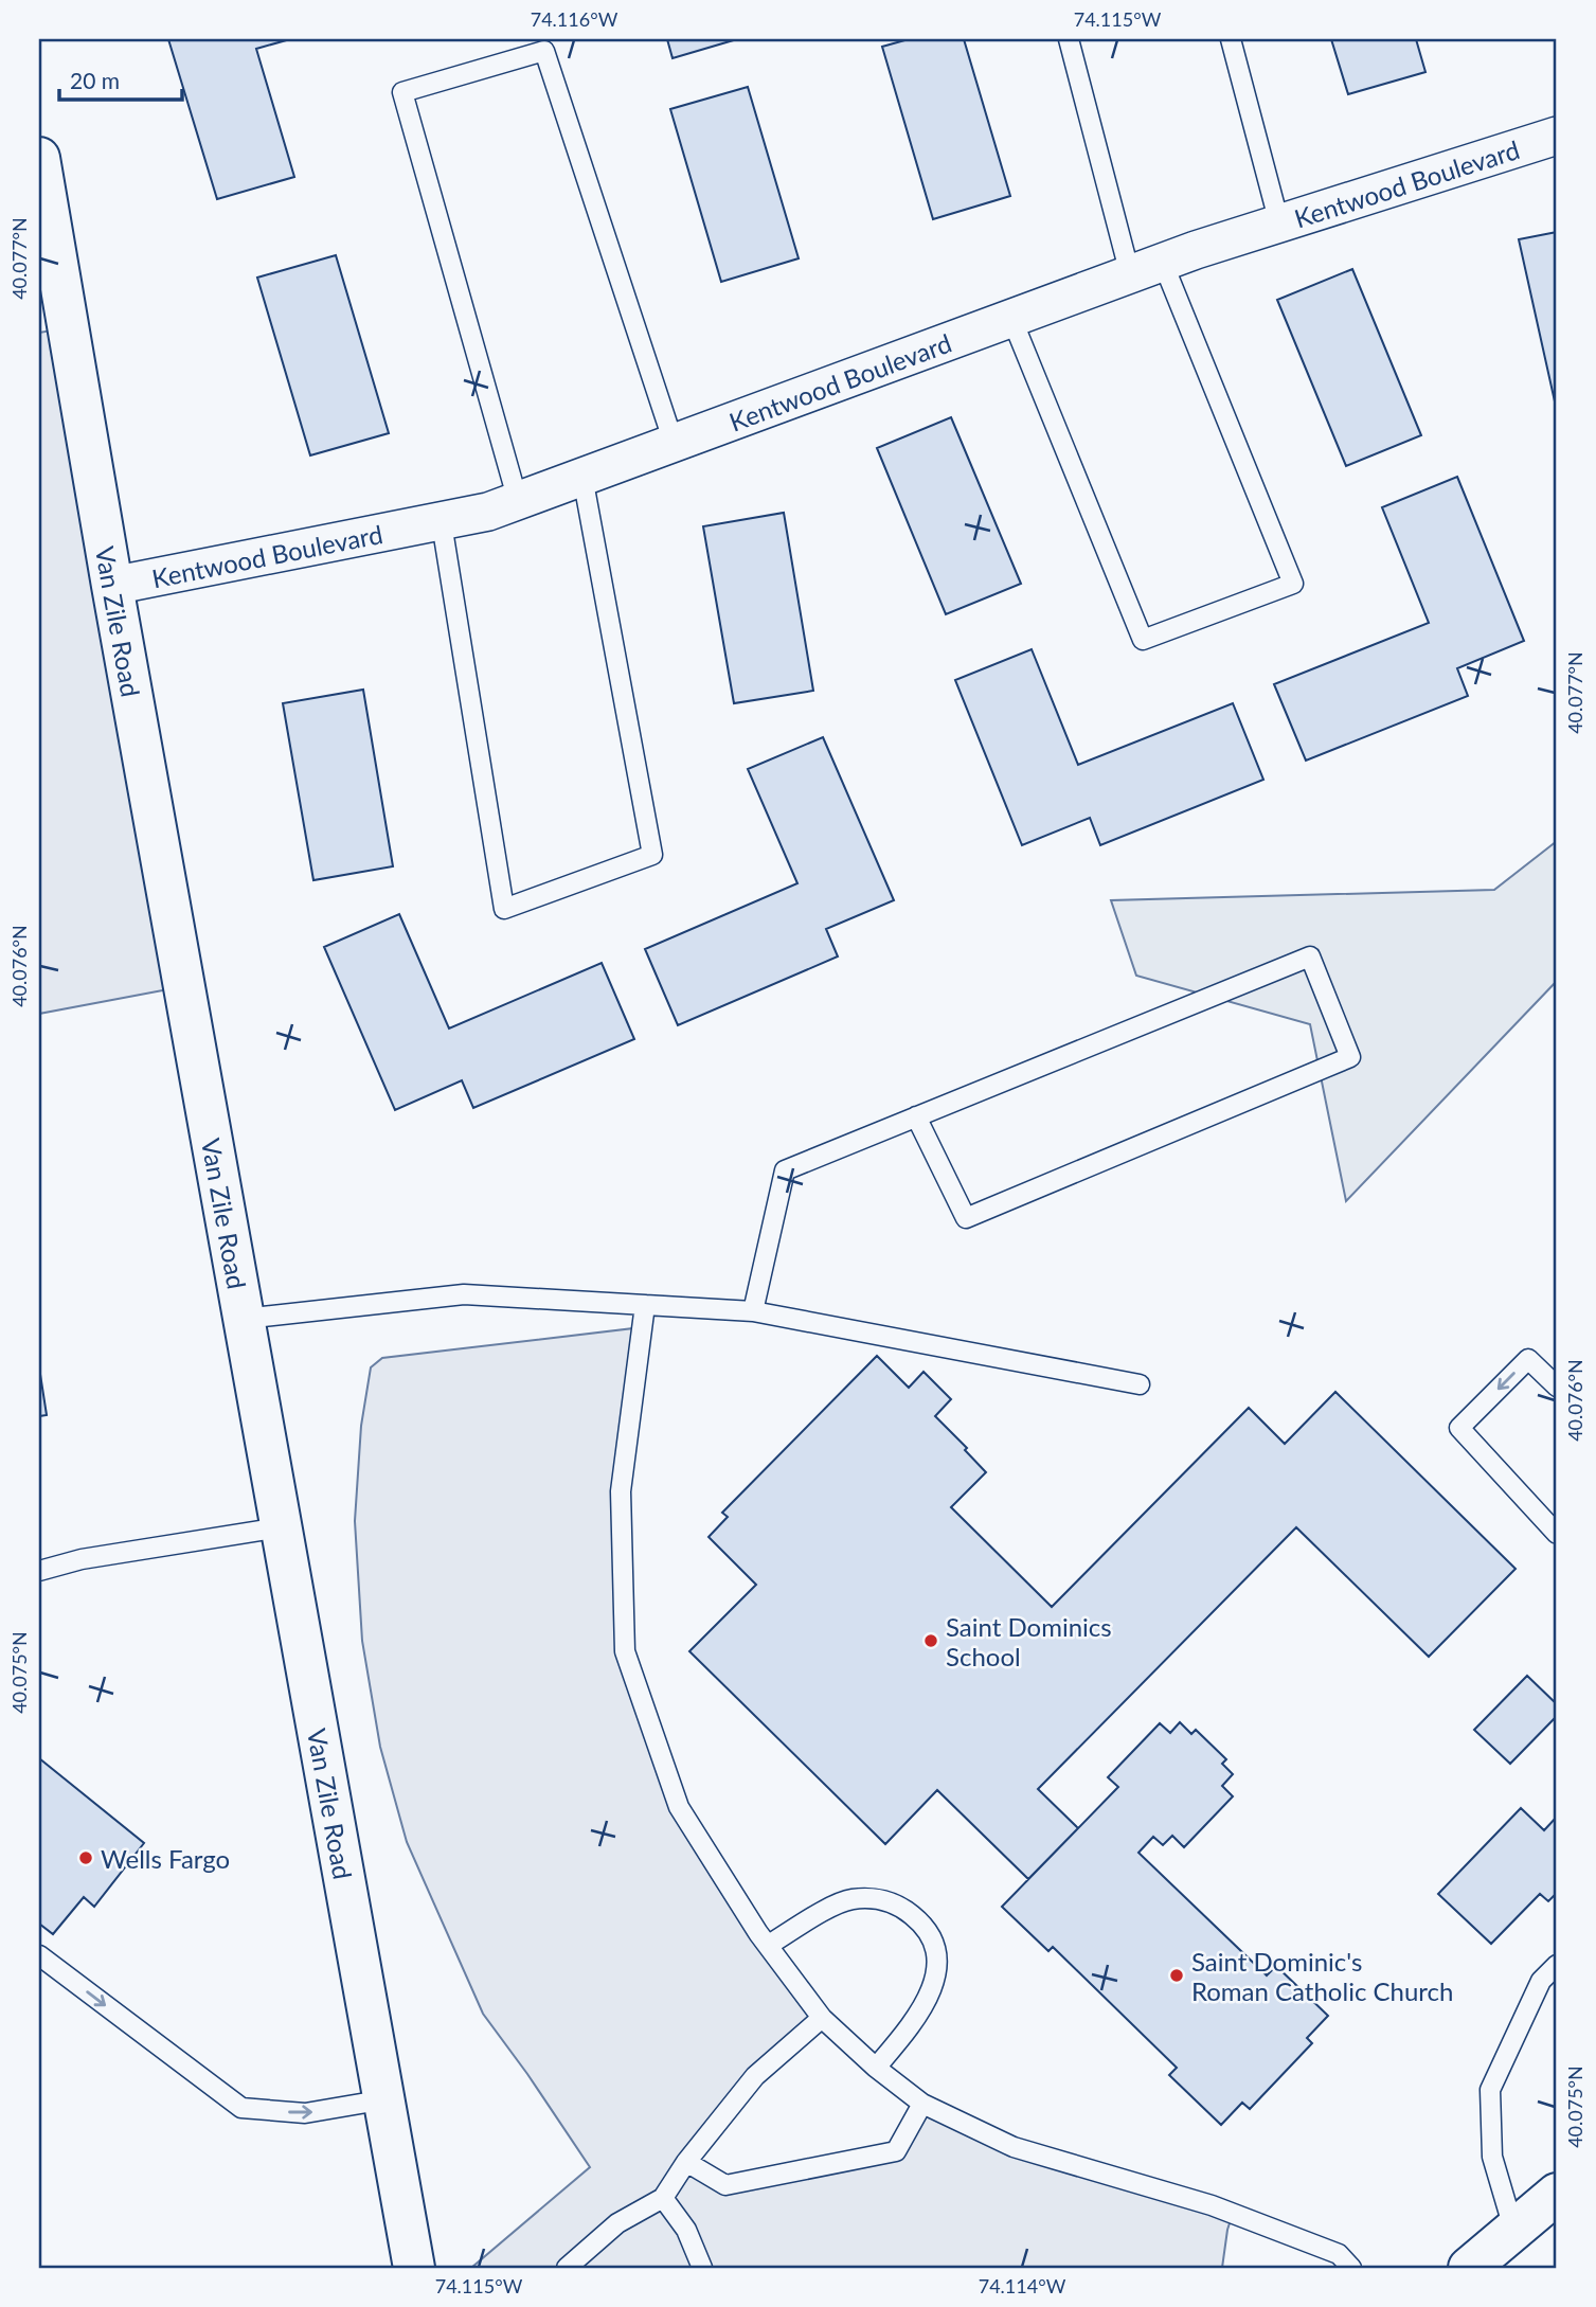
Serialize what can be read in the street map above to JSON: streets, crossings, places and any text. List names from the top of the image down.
{
  "streets": {
    "street": ["Kentwood Boulevard", "Van Zile Road"]
  },
  "crossings": [
    ["Kentwood Boulevard", "Van Zile Road"]
  ],
  "places": ["Saint Dominics School", "Wells Fargo", "Saint Dominic's Roman Catholic Church"],
  "scale_bar": "20 m",
  "coordinates": [
    "74.116°W",
    "74.115°W",
    "40.077°N",
    "40.076°N",
    "40.075°N",
    "74.114°W"
  ]
}
